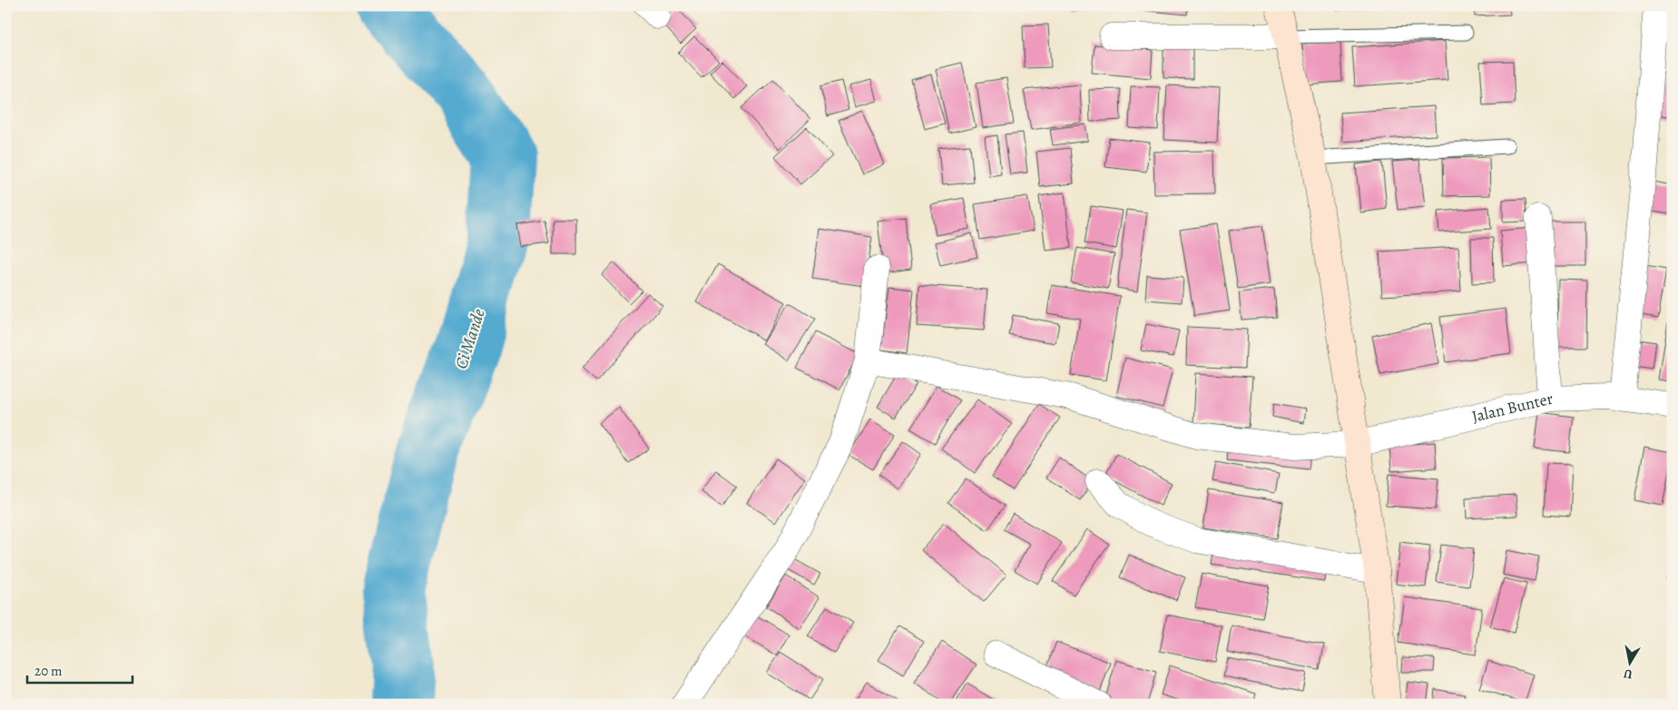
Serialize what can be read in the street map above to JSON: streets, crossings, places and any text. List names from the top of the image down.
{
  "streets": {
    "street": ["Jalan Bunter"]
  },
  "water": ["Ci Mande"],
  "scale_bar": "20 m",
  "north": "bottom"
}
